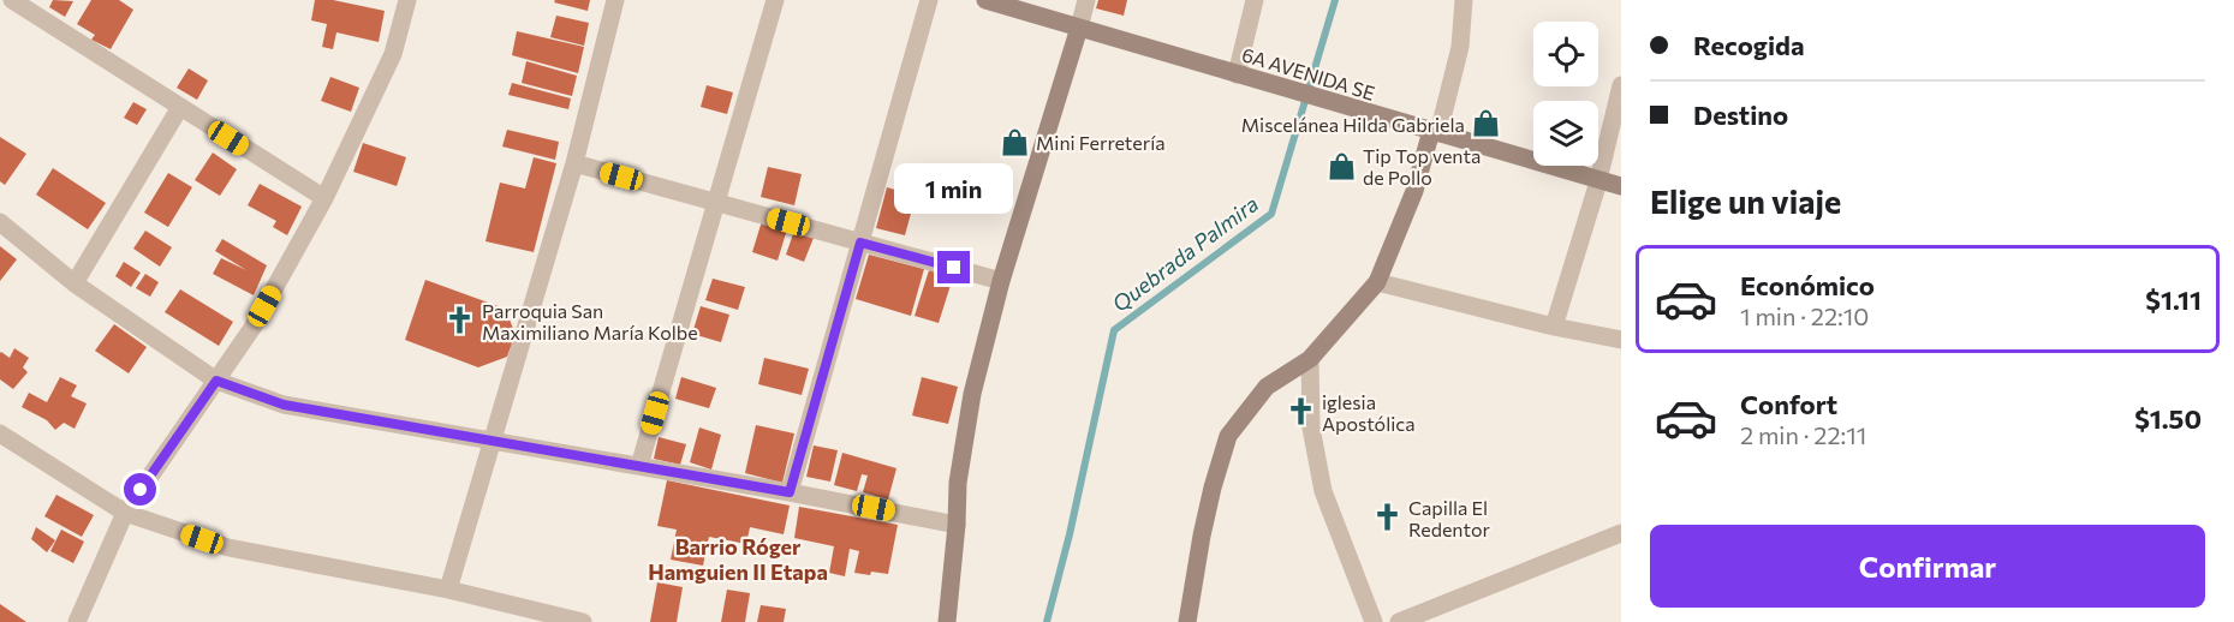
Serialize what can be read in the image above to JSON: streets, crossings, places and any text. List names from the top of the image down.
{
  "streets": {
    "street": ["6A AVENIDA SE"]
  },
  "districts": ["Barrio Róger Hamguien II Etapa"],
  "water": ["Quebrada Palmira"],
  "places": {
    "shop": ["Miscelánea Hilda Gabriela", "Mini Ferretería", "Tip Top venta de Pollo"],
    "church": ["Parroquia San Maximiliano María Kolbe", "iglesia Apostólica", "Capilla El Redentor"]
  },
  "page": {
    "banner": ["Recogida", "Destino"],
    "heading": "Elige un viaje",
    "bubble": "1 min",
    "list": [
      {
        "name": "Económico",
        "note": "1 min · 22:10",
        "value": "$1.11"
      },
      {
        "name": "Confort",
        "note": "2 min · 22:11",
        "value": "$1.50"
      }
    ],
    "buttons": "Confirmar"
  }
}
